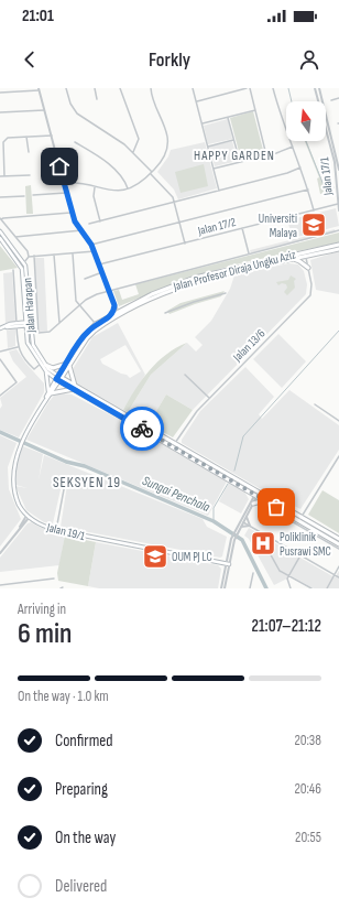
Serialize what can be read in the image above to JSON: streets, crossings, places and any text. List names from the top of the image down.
{
  "streets": {
    "main road": ["Jalan Profesor Diraja Ungku Aziz", "Jalan Harapan", "Jalan 19/1"],
    "street": ["Jalan 17/1", "Jalan 17/2", "Jalan 13/6"]
  },
  "crossings": [
    ["Jalan 17/1", "Jalan 17/2"],
    ["Jalan Profesor Diraja Ungku Aziz", "Jalan Harapan"],
    ["Jalan Profesor Diraja Ungku Aziz", "Jalan 13/6"]
  ],
  "districts": ["HAPPY GARDEN", "SEKSYEN 19"],
  "water": ["Sungai Penchala"],
  "places": {
    "school or university": ["Universiti Malaya", "OUM PJ LC"],
    "hospital": ["Poliklinik Pusrawi SMC"]
  },
  "north": "top",
  "page": {
    "status": "21:01",
    "header": "Forkly",
    "heading": ["6 min", "Arriving in", "21:07–21:12"],
    "bar": "On the way · 1.0 km",
    "list": [
      ["Confirmed", "20:38"],
      ["Preparing", "20:46"],
      ["On the way", "20:55"],
      "Delivered"
    ]
  }
}
